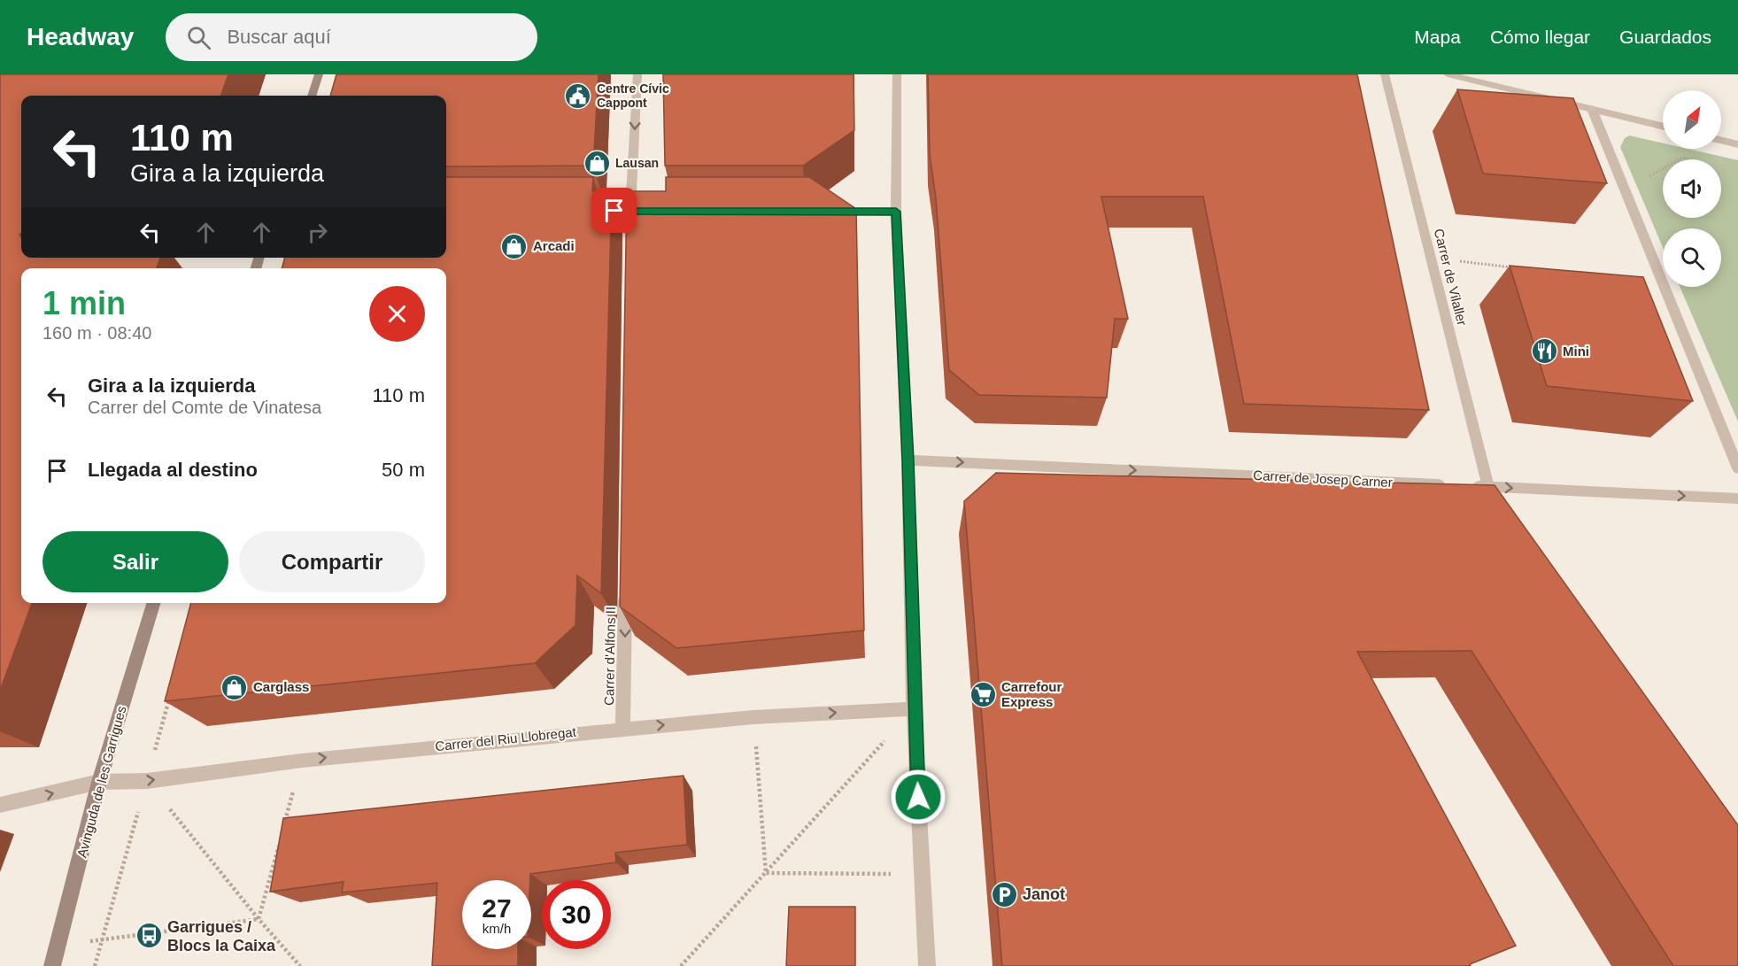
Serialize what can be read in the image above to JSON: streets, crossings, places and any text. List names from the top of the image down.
{
  "streets": {
    "main road": ["Avinguda de les Garrigues"],
    "street": [
      "Carrer de Vilaller",
      "Carrer de Josep Carner",
      "Carrer d'Alfons II",
      "Carrer del Riu Llobregat"
    ]
  },
  "crossings": [
    ["Carrer de Vilaller", "Carrer de Josep Carner"],
    ["Carrer d'Alfons II", "Carrer del Riu Llobregat"],
    ["Carrer del Riu Llobregat", "Avinguda de les Garrigues"]
  ],
  "one_way": ["Carrer de Josep Carner", "Carrer d'Alfons II", "Carrer del Riu Llobregat"],
  "places": {
    "public building": ["Centre Cívic Cappont"],
    "shop": ["Lausan", "Arcadi", "Carglass"],
    "restaurant": ["Mini"],
    "supermarket": ["Carrefour Express"],
    "parking": ["Janot"],
    "bus stop": ["Garrigues / Blocs la Caixa"]
  },
  "north": "top right",
  "page": {
    "header": "Headway",
    "search": "Buscar aquí",
    "nav": ["Mapa", "Cómo llegar", "Guardados"],
    "turn": ["110 m", "Gira a la izquierda"],
    "heading": ["1 min", "160 m · 08:40"],
    "list": [
      {
        "name": "Gira a la izquierda",
        "note": "Carrer del Comte de Vinatesa",
        "value": "110 m"
      },
      {
        "name": "Llegada al destino",
        "value": "50 m"
      }
    ],
    "buttons": ["Salir", "Compartir"],
    "speed": "27 km/h",
    "limit": "30"
  }
}
